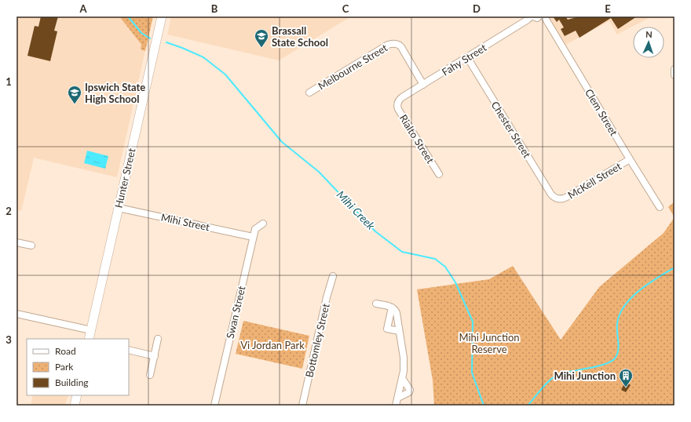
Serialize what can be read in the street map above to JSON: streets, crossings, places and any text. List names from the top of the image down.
{
  "streets": {
    "main road": ["Hunter Street"],
    "street": [
      "Fahy Street",
      "Melbourne Street",
      "Clem Street",
      "Chester Street",
      "Rialto Street",
      "McKell Street",
      "Mihi Street",
      "Swan Street",
      "Bottomley Street"
    ]
  },
  "crossings": [
    ["Fahy Street", "Melbourne Street"],
    ["Fahy Street", "Chester Street"],
    ["Fahy Street", "Rialto Street"],
    ["Clem Street", "McKell Street"],
    ["Chester Street", "McKell Street"],
    ["Hunter Street", "Mihi Street"],
    ["Mihi Street", "Swan Street"]
  ],
  "water": ["Mihi Creek"],
  "parks": ["Mihi Junction Reserve", "Vi Jordan Park"],
  "places": {
    "school or university": ["Brassall State School", "Ipswich State High School"],
    "building": ["Mihi Junction"]
  },
  "legend": ["Road", "Park", "Building"],
  "north": "top",
  "grid": {
    "columns": [
      "A",
      "B",
      "C",
      "D",
      "E"
    ],
    "rows": ["1", "2", "3"]
  }
}
